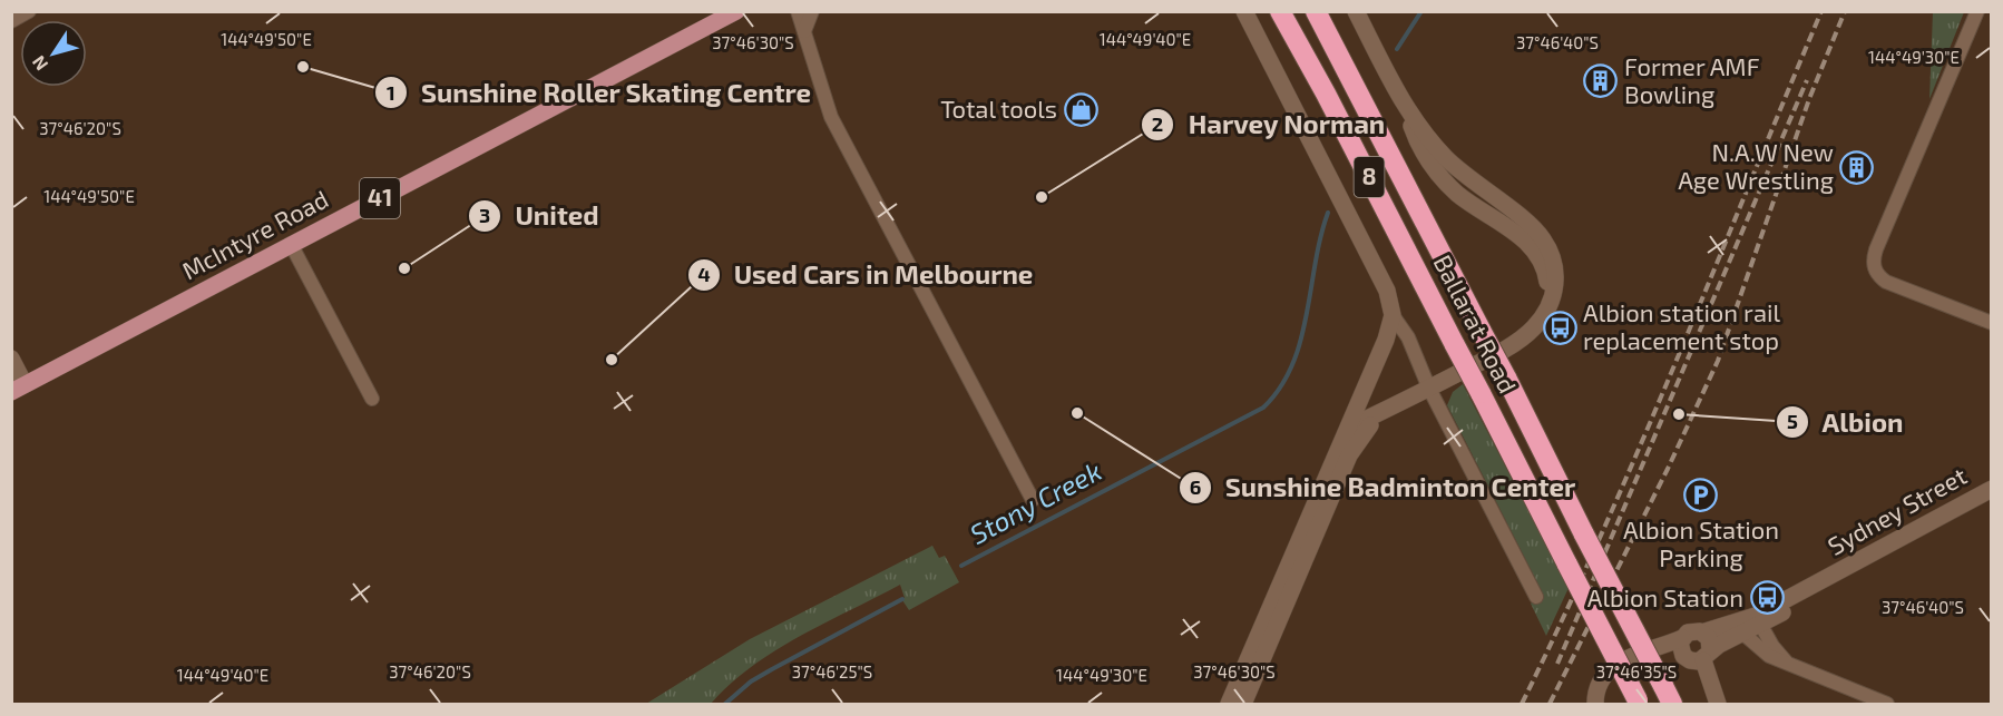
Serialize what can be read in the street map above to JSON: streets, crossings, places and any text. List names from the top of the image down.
{
  "streets": {
    "highway": ["8", "Ballarat Road"],
    "main road": ["41", "McIntyre Road", "Sydney Street"]
  },
  "water": ["Stony Creek"],
  "places": {
    "other": [
      "Sunshine Roller Skating Centre",
      "Harvey Norman",
      "United",
      "Used Cars in Melbourne",
      "Sunshine Badminton Center",
      "Albion"
    ],
    "building": ["Former AMF Bowling", "N.A.W New Age Wrestling"],
    "shop": ["Total tools"],
    "bus stop": ["Albion station rail replacement stop", "Albion Station"],
    "parking": ["Albion Station Parking"]
  },
  "north": "bottom left",
  "coordinates": [
    "144°49'50\"E",
    "144°49'40\"E",
    "37°46'30\"S",
    "37°46'40\"S",
    "144°49'30\"E",
    "37°46'20\"S",
    "37°46'25\"S",
    "37°46'35\"S"
  ]
}
